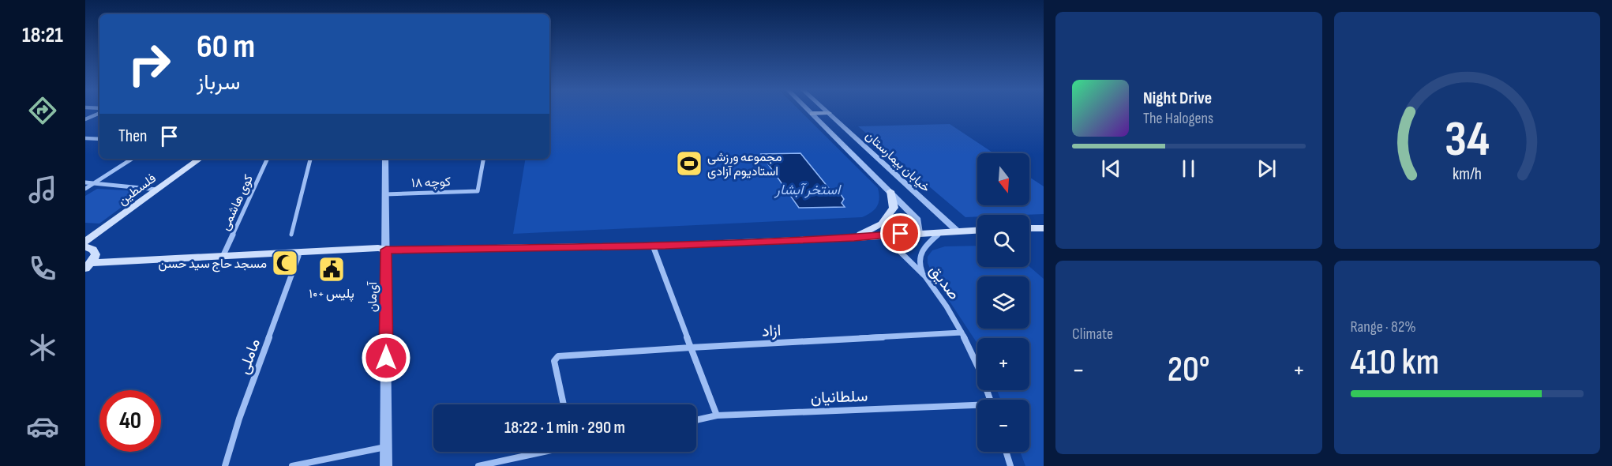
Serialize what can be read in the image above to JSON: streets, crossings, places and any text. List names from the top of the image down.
{
  "streets": {
    "main road": ["فلسطین"],
    "street": [
      "خیابان بیمارستان",
      "کوچه ۱۸",
      "کوی هاشمی",
      "صدیق",
      "آی‌مان",
      "ازاد",
      "ماملی",
      "سلطانیان"
    ]
  },
  "crossings": [
    ["کوچه ۱۸", "آی‌مان"],
    ["صدیق", "ازاد"]
  ],
  "water": ["استخر آبشار"],
  "places": {
    "sports": ["مجموعه ورزشی استادیوم آزادی"],
    "mosque": ["مسجد حاج سید حسن"],
    "public building": ["پلیس +۱۰"]
  },
  "north": "bottom",
  "page": {
    "tabs": "18:21",
    "turn": ["60 m", "سرباز"],
    "song": ["Night Drive", "The Halogens"],
    "then": "Then",
    "map_buttons": ["+", "−"],
    "tile": [
      "Climate",
      ["Range · 82%", "410 km"]
    ],
    "heat": ["−", "20°", "+"],
    "limit": "40",
    "trip": "18:22 · 1 min · 290 m",
    "gauge": ["34", "km/h"]
  }
}
